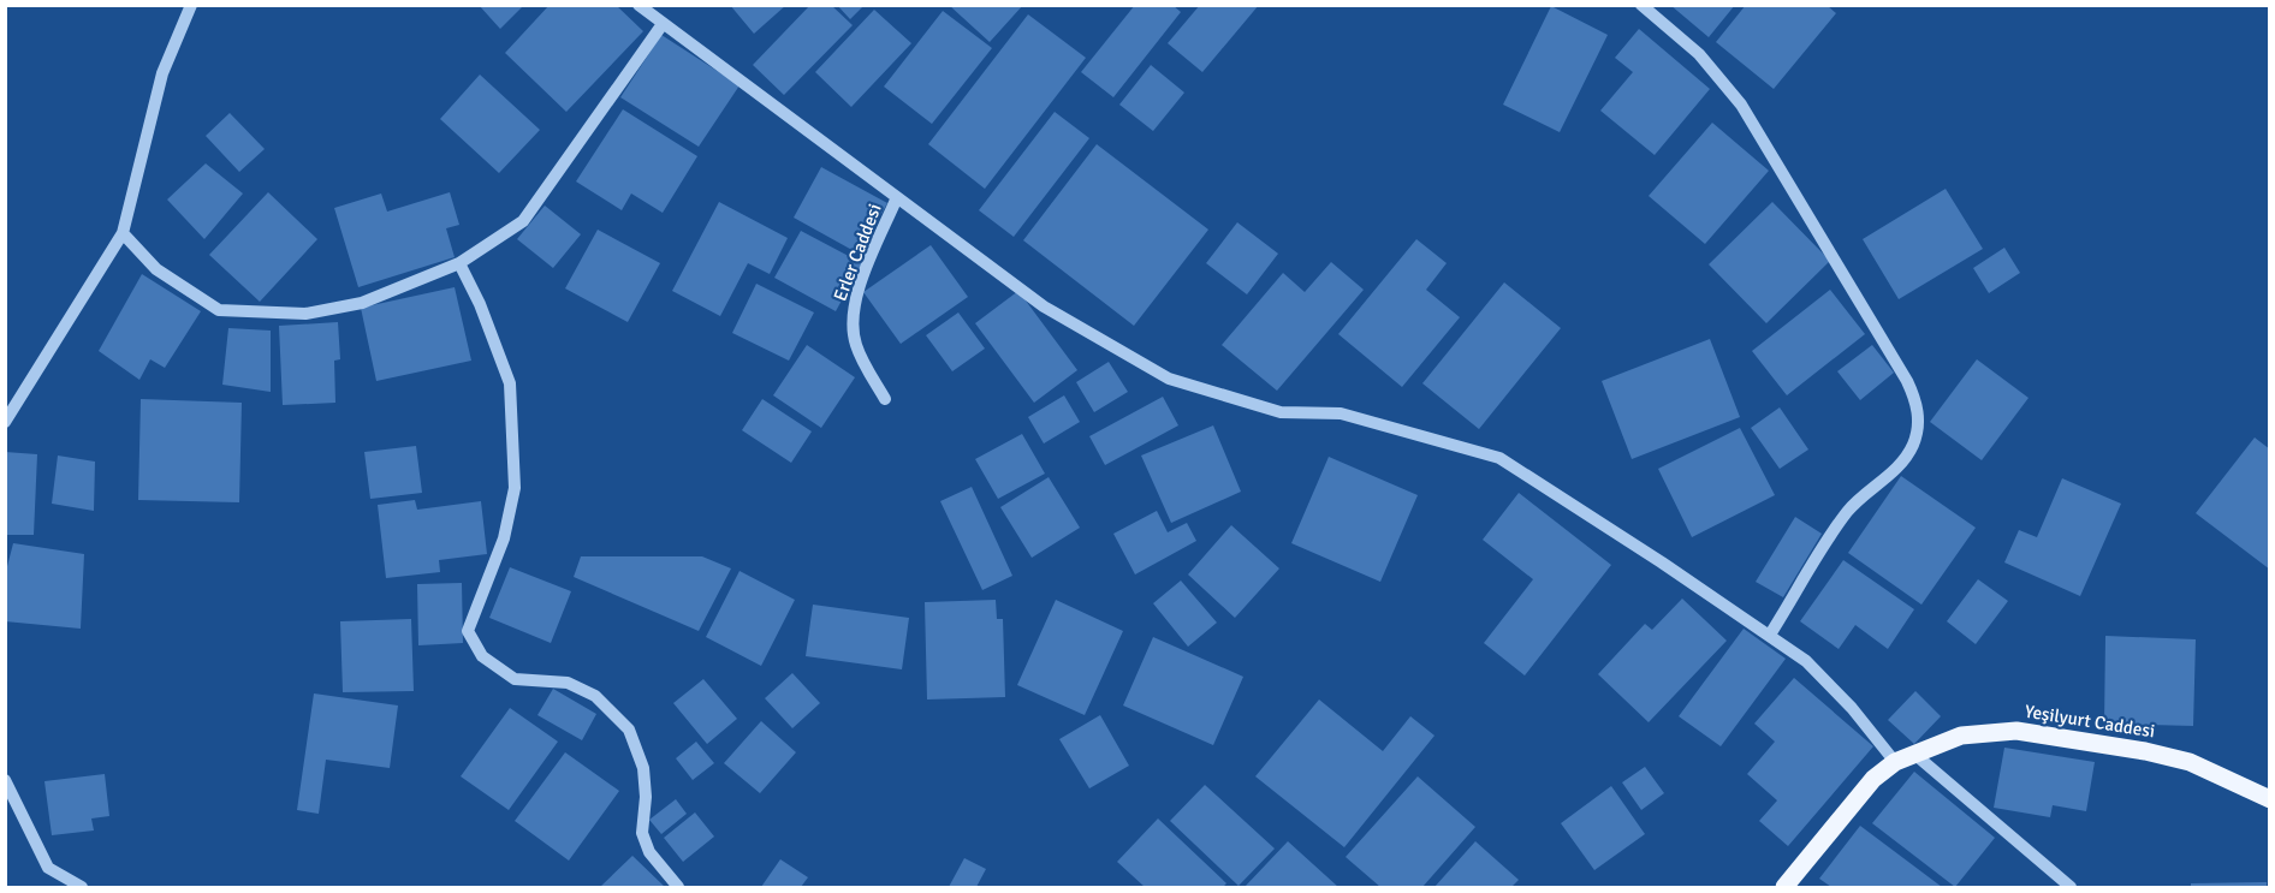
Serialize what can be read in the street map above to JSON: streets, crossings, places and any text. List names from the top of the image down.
{
  "streets": {
    "main road": ["Yeşilyurt Caddesi"],
    "street": ["Erler Caddesi"]
  }
}
